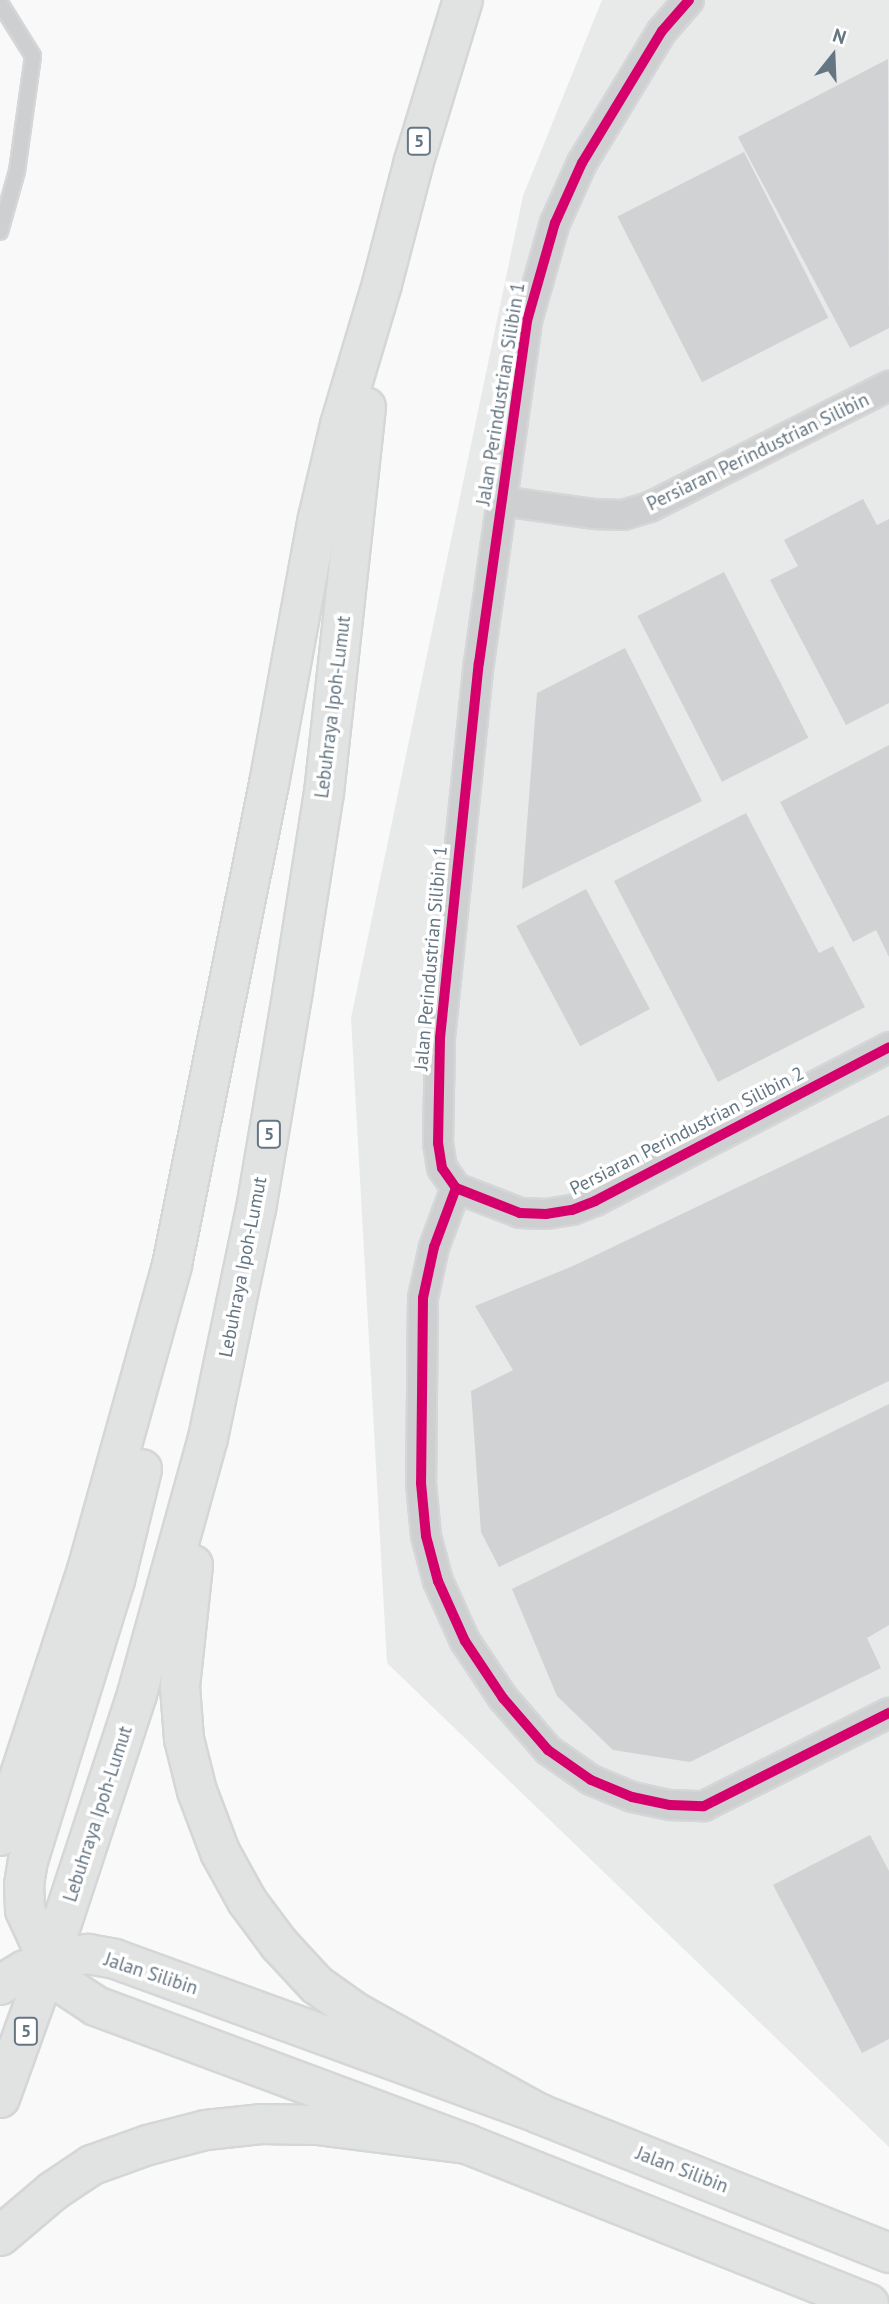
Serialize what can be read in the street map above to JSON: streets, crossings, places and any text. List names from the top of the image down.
{
  "streets": {
    "main road": ["5", "Lebuhraya Ipoh-Lumut", "Jalan Silibin"],
    "street": ["Jalan Perindustrian Silibin 1", "Persiaran Perindustrian Silibin", "Persiaran Perindustrian Silibin 2"]
  },
  "crossings": [
    ["Jalan Perindustrian Silibin 1", "Persiaran Perindustrian Silibin"],
    ["Jalan Perindustrian Silibin 1", "Persiaran Perindustrian Silibin 2"],
    ["Lebuhraya Ipoh-Lumut", "Jalan Silibin"]
  ],
  "north": "top"
}
